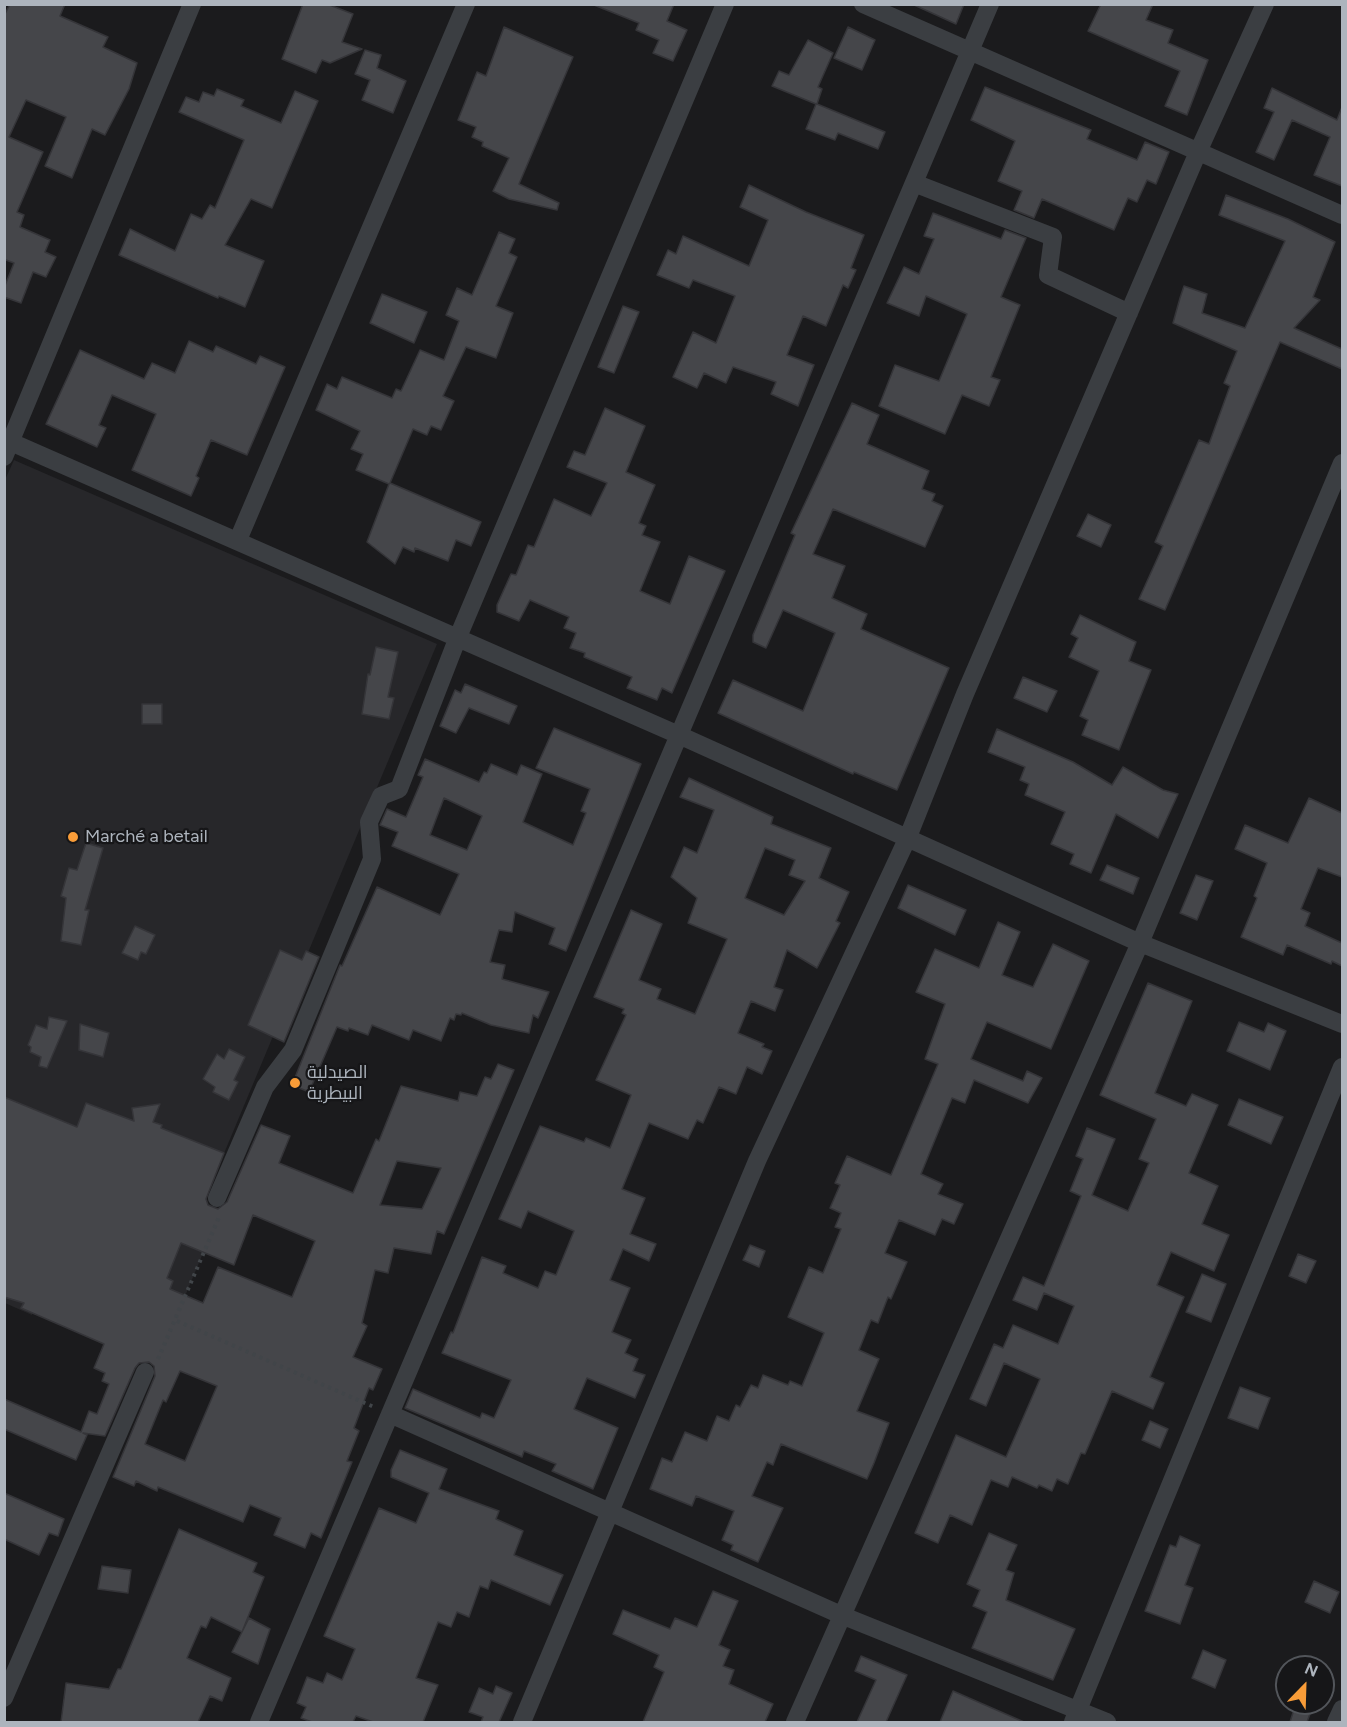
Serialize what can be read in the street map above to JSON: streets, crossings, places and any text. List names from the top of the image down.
{
  "places": ["Marché a betail", "الصيدلية البيطرية"],
  "north": "top right"
}
